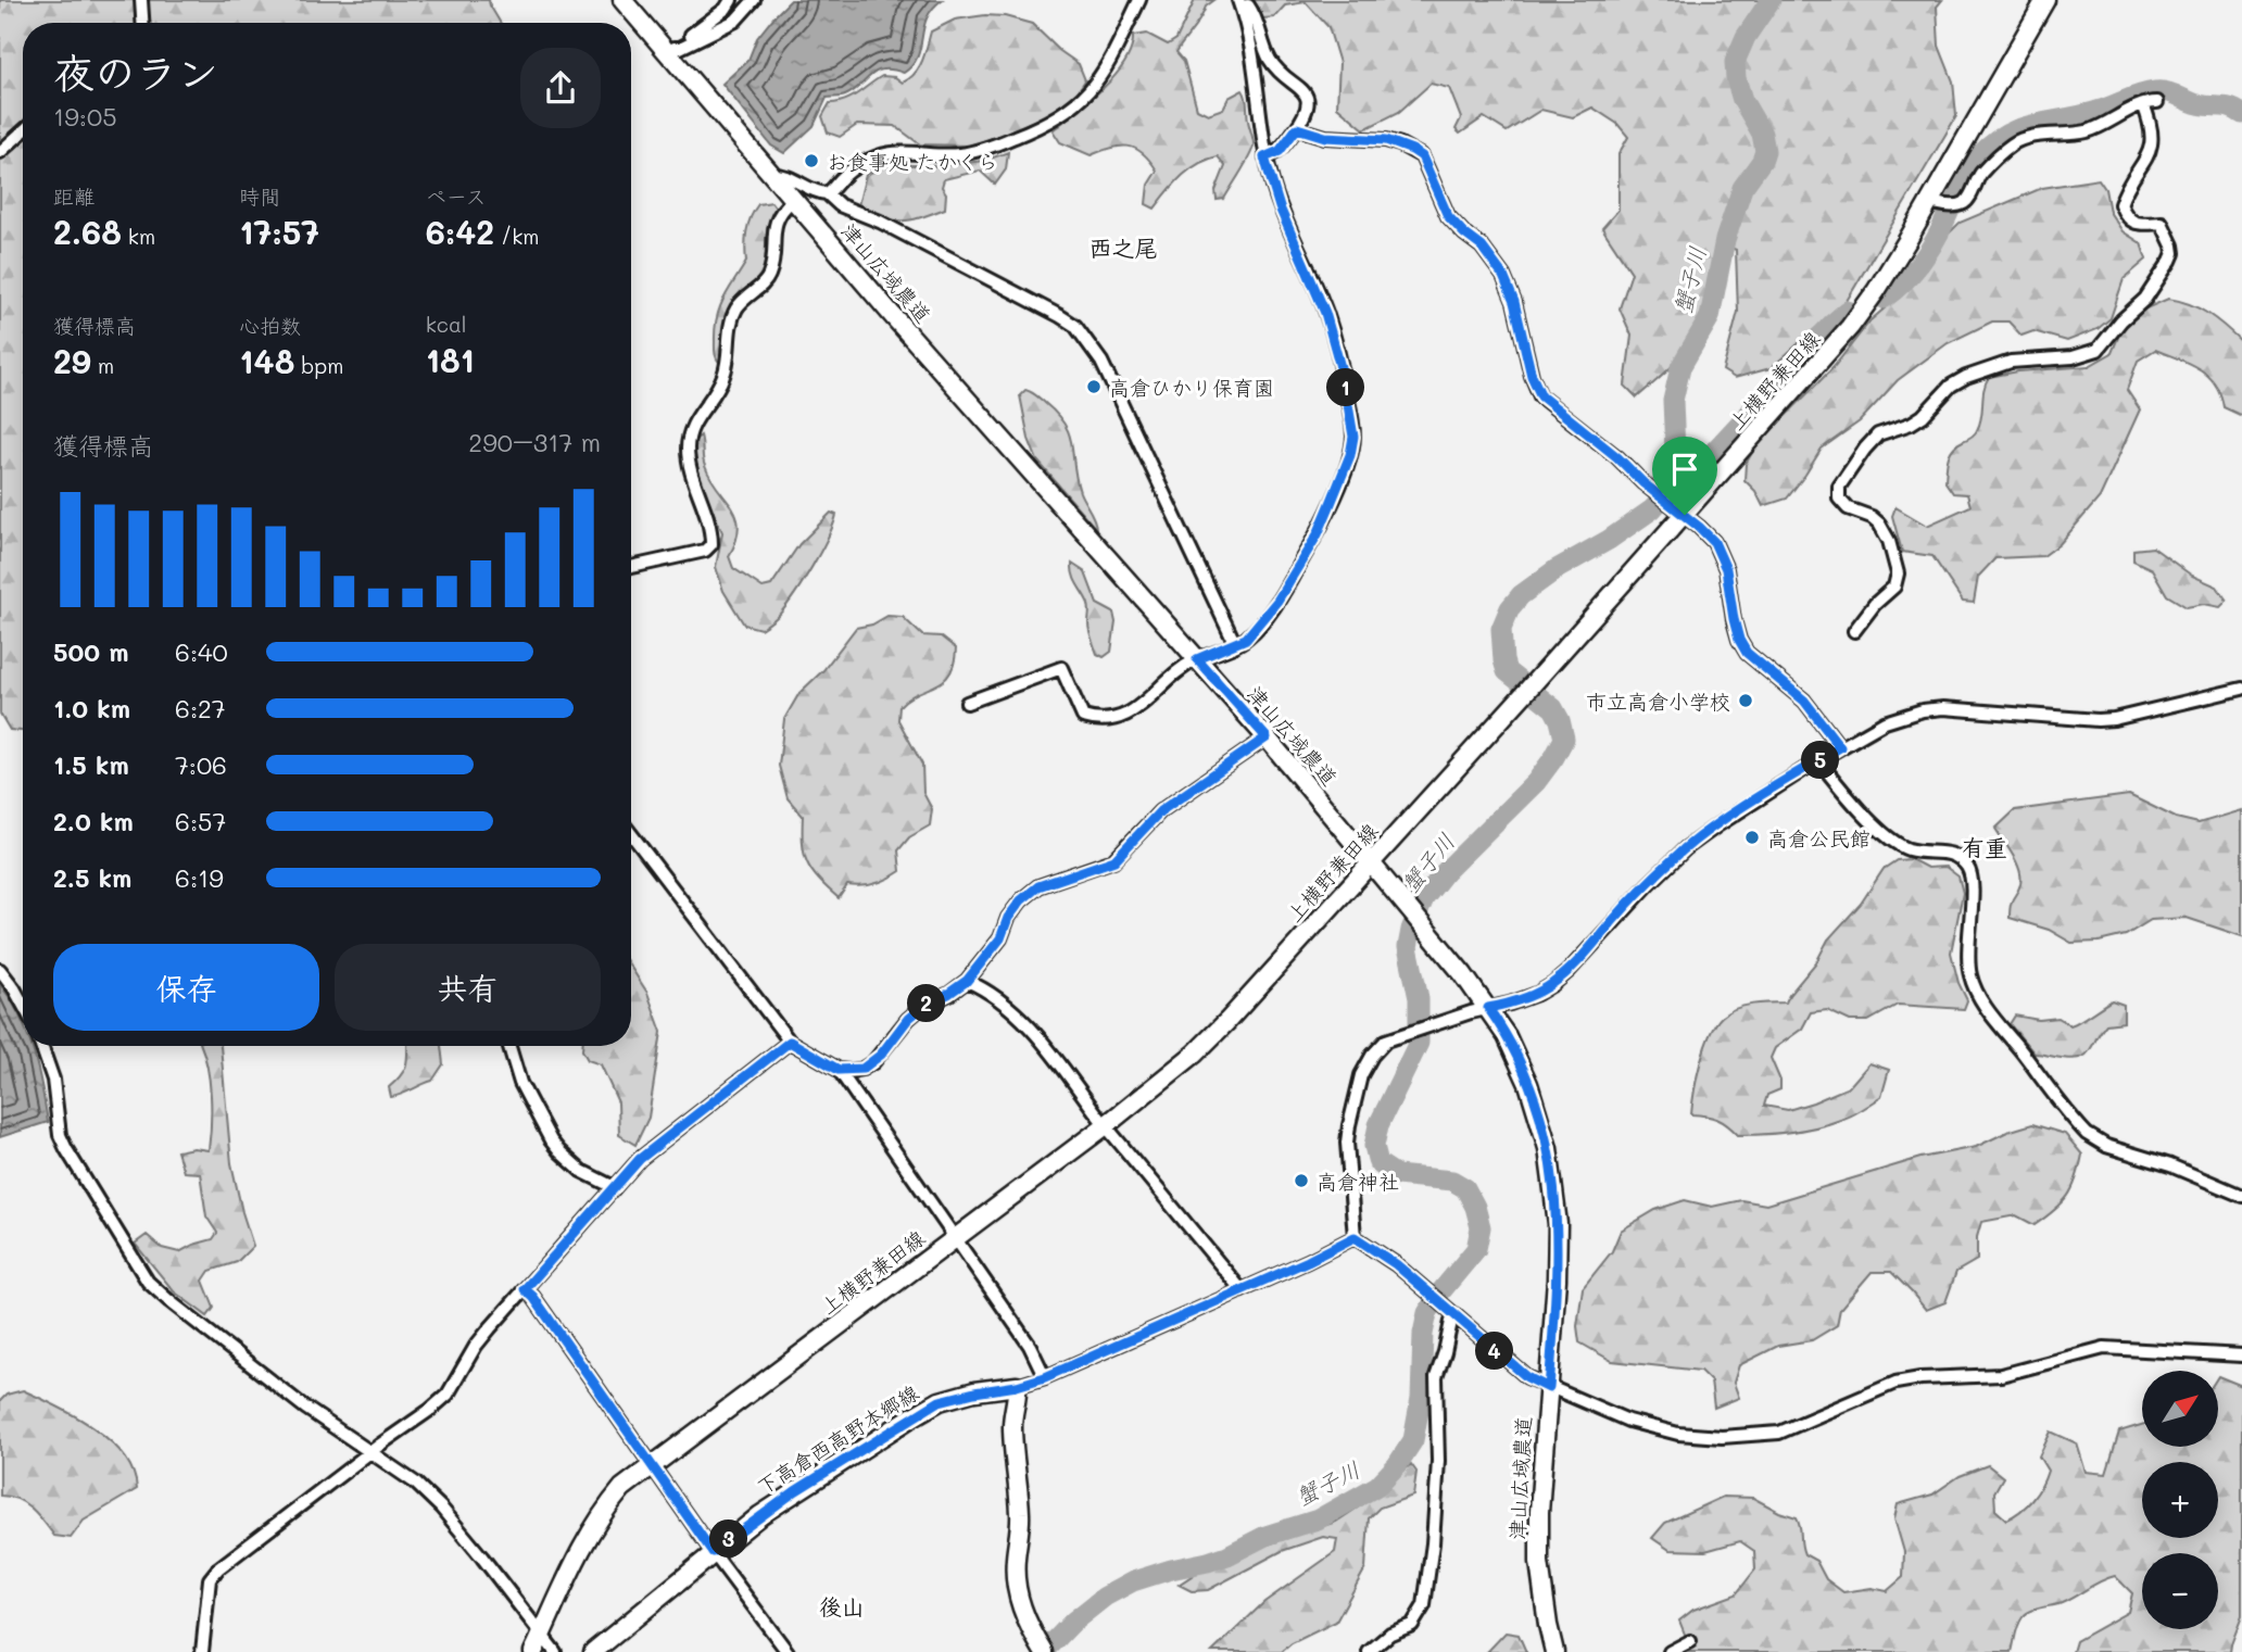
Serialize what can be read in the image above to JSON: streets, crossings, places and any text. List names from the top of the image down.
{
  "streets": {
    "main road": ["津山広域農道", "上横野兼田線", "下高倉西高野本郷線"]
  },
  "crossings": [
    ["津山広域農道", "上横野兼田線"]
  ],
  "districts": ["西之尾", "有重", "後山"],
  "water": ["蟹子川"],
  "places": [
    "お食事処 たかくら",
    "高倉ひかり保育園",
    "市立高倉小学校",
    "高倉公民館",
    "高倉神社"
  ],
  "north": "top right",
  "page": {
    "heading": ["夜のラン", "19:05"],
    "stats": [
      ["距離", "2.68 km"],
      ["時間", "17:57"],
      ["ペース", "6:42 /km"],
      ["獲得標高", "29 m"],
      ["心拍数", "148 bpm"],
      ["kcal", "181"]
    ],
    "pins": [
      "1",
      "5",
      "2",
      "4",
      "3"
    ],
    "chart": ["獲得標高", "290–317 m"],
    "list": [
      {
        "name": "500 m",
        "note": "6:40"
      },
      {
        "name": "1.0 km",
        "note": "6:27"
      },
      {
        "name": "1.5 km",
        "note": "7:06"
      },
      {
        "name": "2.0 km",
        "note": "6:57"
      },
      {
        "name": "2.5 km",
        "note": "6:19"
      }
    ],
    "buttons": ["保存", "共有"],
    "map_buttons": ["+", "−"]
  }
}
